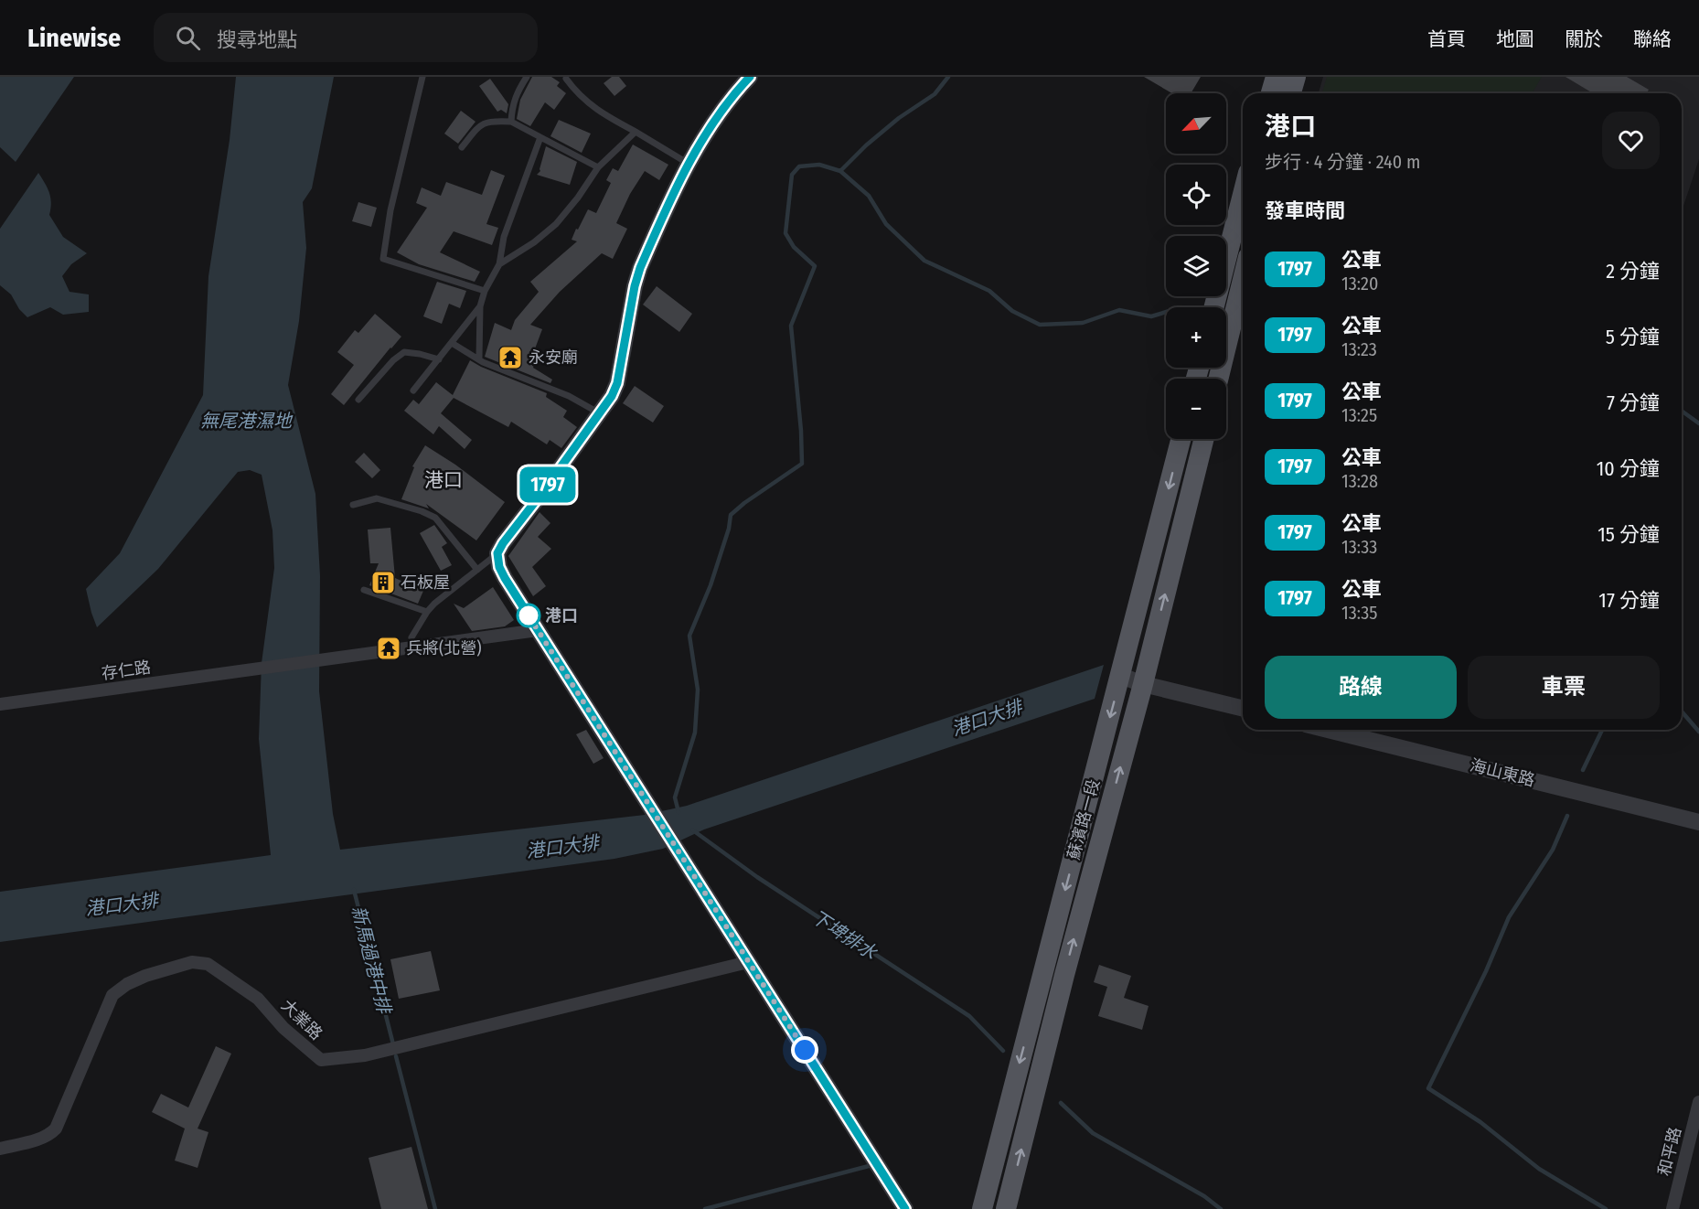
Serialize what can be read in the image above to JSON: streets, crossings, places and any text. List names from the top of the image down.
{
  "streets": {
    "main road": ["蘇濱路一段"],
    "street": [
      "存仁路",
      "海山東路",
      "大業路",
      "和平路"
    ]
  },
  "districts": ["港口"],
  "water": [
    "無尾港濕地",
    "港口大排",
    "下埤排水",
    "新馬過港中排"
  ],
  "places": {
    "temple": ["永安廟", "兵將(北營)"],
    "building": ["石板屋"],
    "other": ["港口"]
  },
  "lines": ["bus line 1797"],
  "north": "bottom left",
  "page": {
    "header": "Linewise",
    "search": "搜尋地點",
    "nav": [
      "首頁",
      "地圖",
      "關於",
      "聯絡"
    ],
    "on_map": "1797",
    "map_buttons": ["+", "−"],
    "heading": [
      ["港口", "步行 · 4 分鐘 · 240 m"],
      "發車時間"
    ],
    "list": [
      {
        "mark": "1797",
        "name": "公車",
        "note": "13:20",
        "value": "2 分鐘"
      },
      {
        "mark": "1797",
        "name": "公車",
        "note": "13:23",
        "value": "5 分鐘"
      },
      {
        "mark": "1797",
        "name": "公車",
        "note": "13:25",
        "value": "7 分鐘"
      },
      {
        "mark": "1797",
        "name": "公車",
        "note": "13:28",
        "value": "10 分鐘"
      },
      {
        "mark": "1797",
        "name": "公車",
        "note": "13:33",
        "value": "15 分鐘"
      },
      {
        "mark": "1797",
        "name": "公車",
        "note": "13:35",
        "value": "17 分鐘"
      }
    ],
    "buttons": ["路線", "車票"]
  }
}
